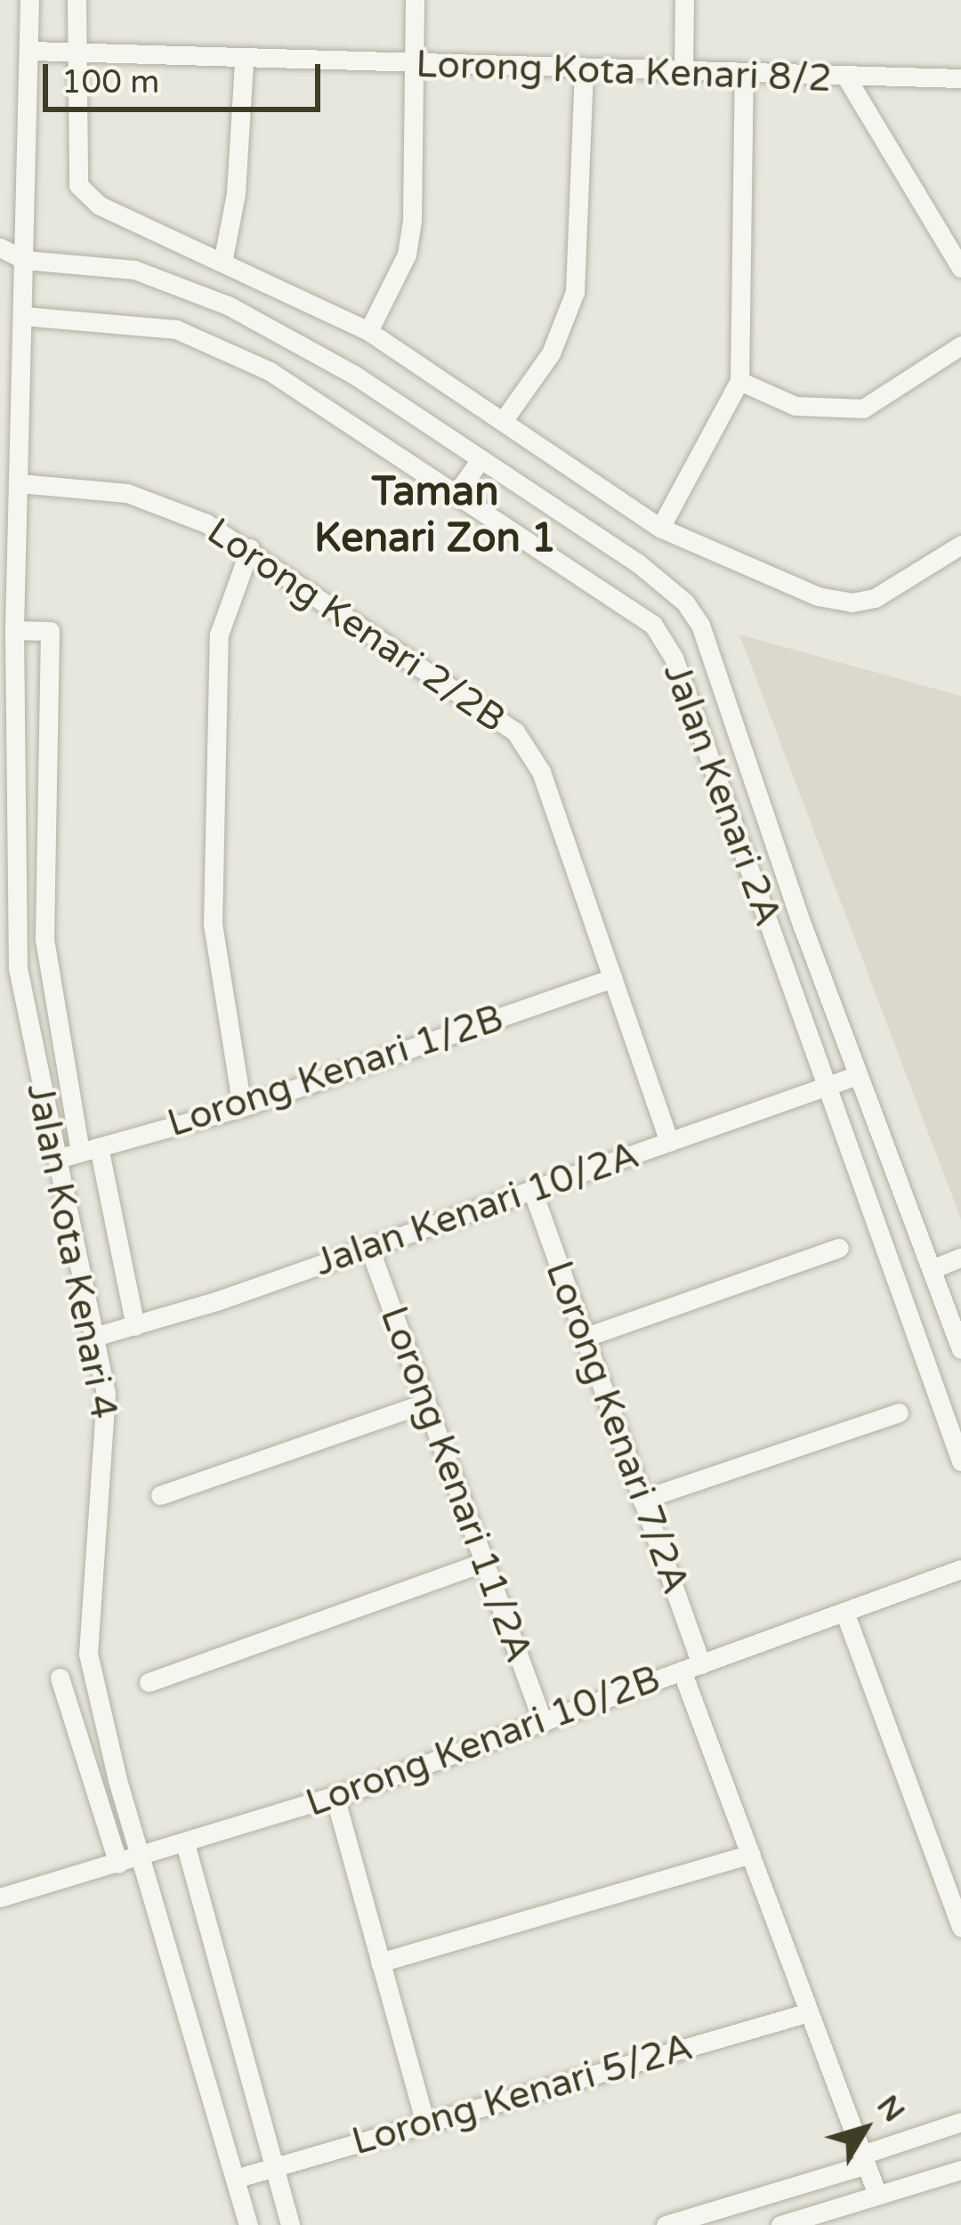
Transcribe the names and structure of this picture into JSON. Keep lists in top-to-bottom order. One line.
{"streets":{"street":["Lorong Kota Kenari 8/2","Lorong Kenari 2/2B","Jalan Kenari 2A","Lorong Kenari 1/2B","Jalan Kenari 10/2A","Jalan Kota Kenari 4","Lorong Kenari 7/2A","Lorong Kenari 11/2A","Lorong Kenari 10/2B","Lorong Kenari 5/2A"]},"crossings":[["Lorong Kota Kenari 8/2","Jalan Kota Kenari 4"],["Lorong Kenari 2/2B","Lorong Kenari 1/2B"],["Lorong Kenari 2/2B","Jalan Kenari 10/2A"],["Lorong Kenari 2/2B","Jalan Kota Kenari 4"],["Jalan Kenari 2A","Jalan Kenari 10/2A"],["Jalan Kenari 2A","Jalan Kota Kenari 4"],["Lorong Kenari 1/2B","Jalan Kota Kenari 4"],["Jalan Kenari 10/2A","Jalan Kota Kenari 4"],["Jalan Kenari 10/2A","Lorong Kenari 7/2A"],["Jalan Kenari 10/2A","Lorong Kenari 11/2A"],["Jalan Kota Kenari 4","Lorong Kenari 10/2B"],["Jalan Kota Kenari 4","Lorong Kenari 5/2A"],["Lorong Kenari 7/2A","Lorong Kenari 10/2B"],["Lorong Kenari 7/2A","Lorong Kenari 5/2A"],["Lorong Kenari 11/2A","Lorong Kenari 10/2B"]],"districts":["Taman Kenari Zon 1"],"scale_bar":"100 m","north":"top right"}
